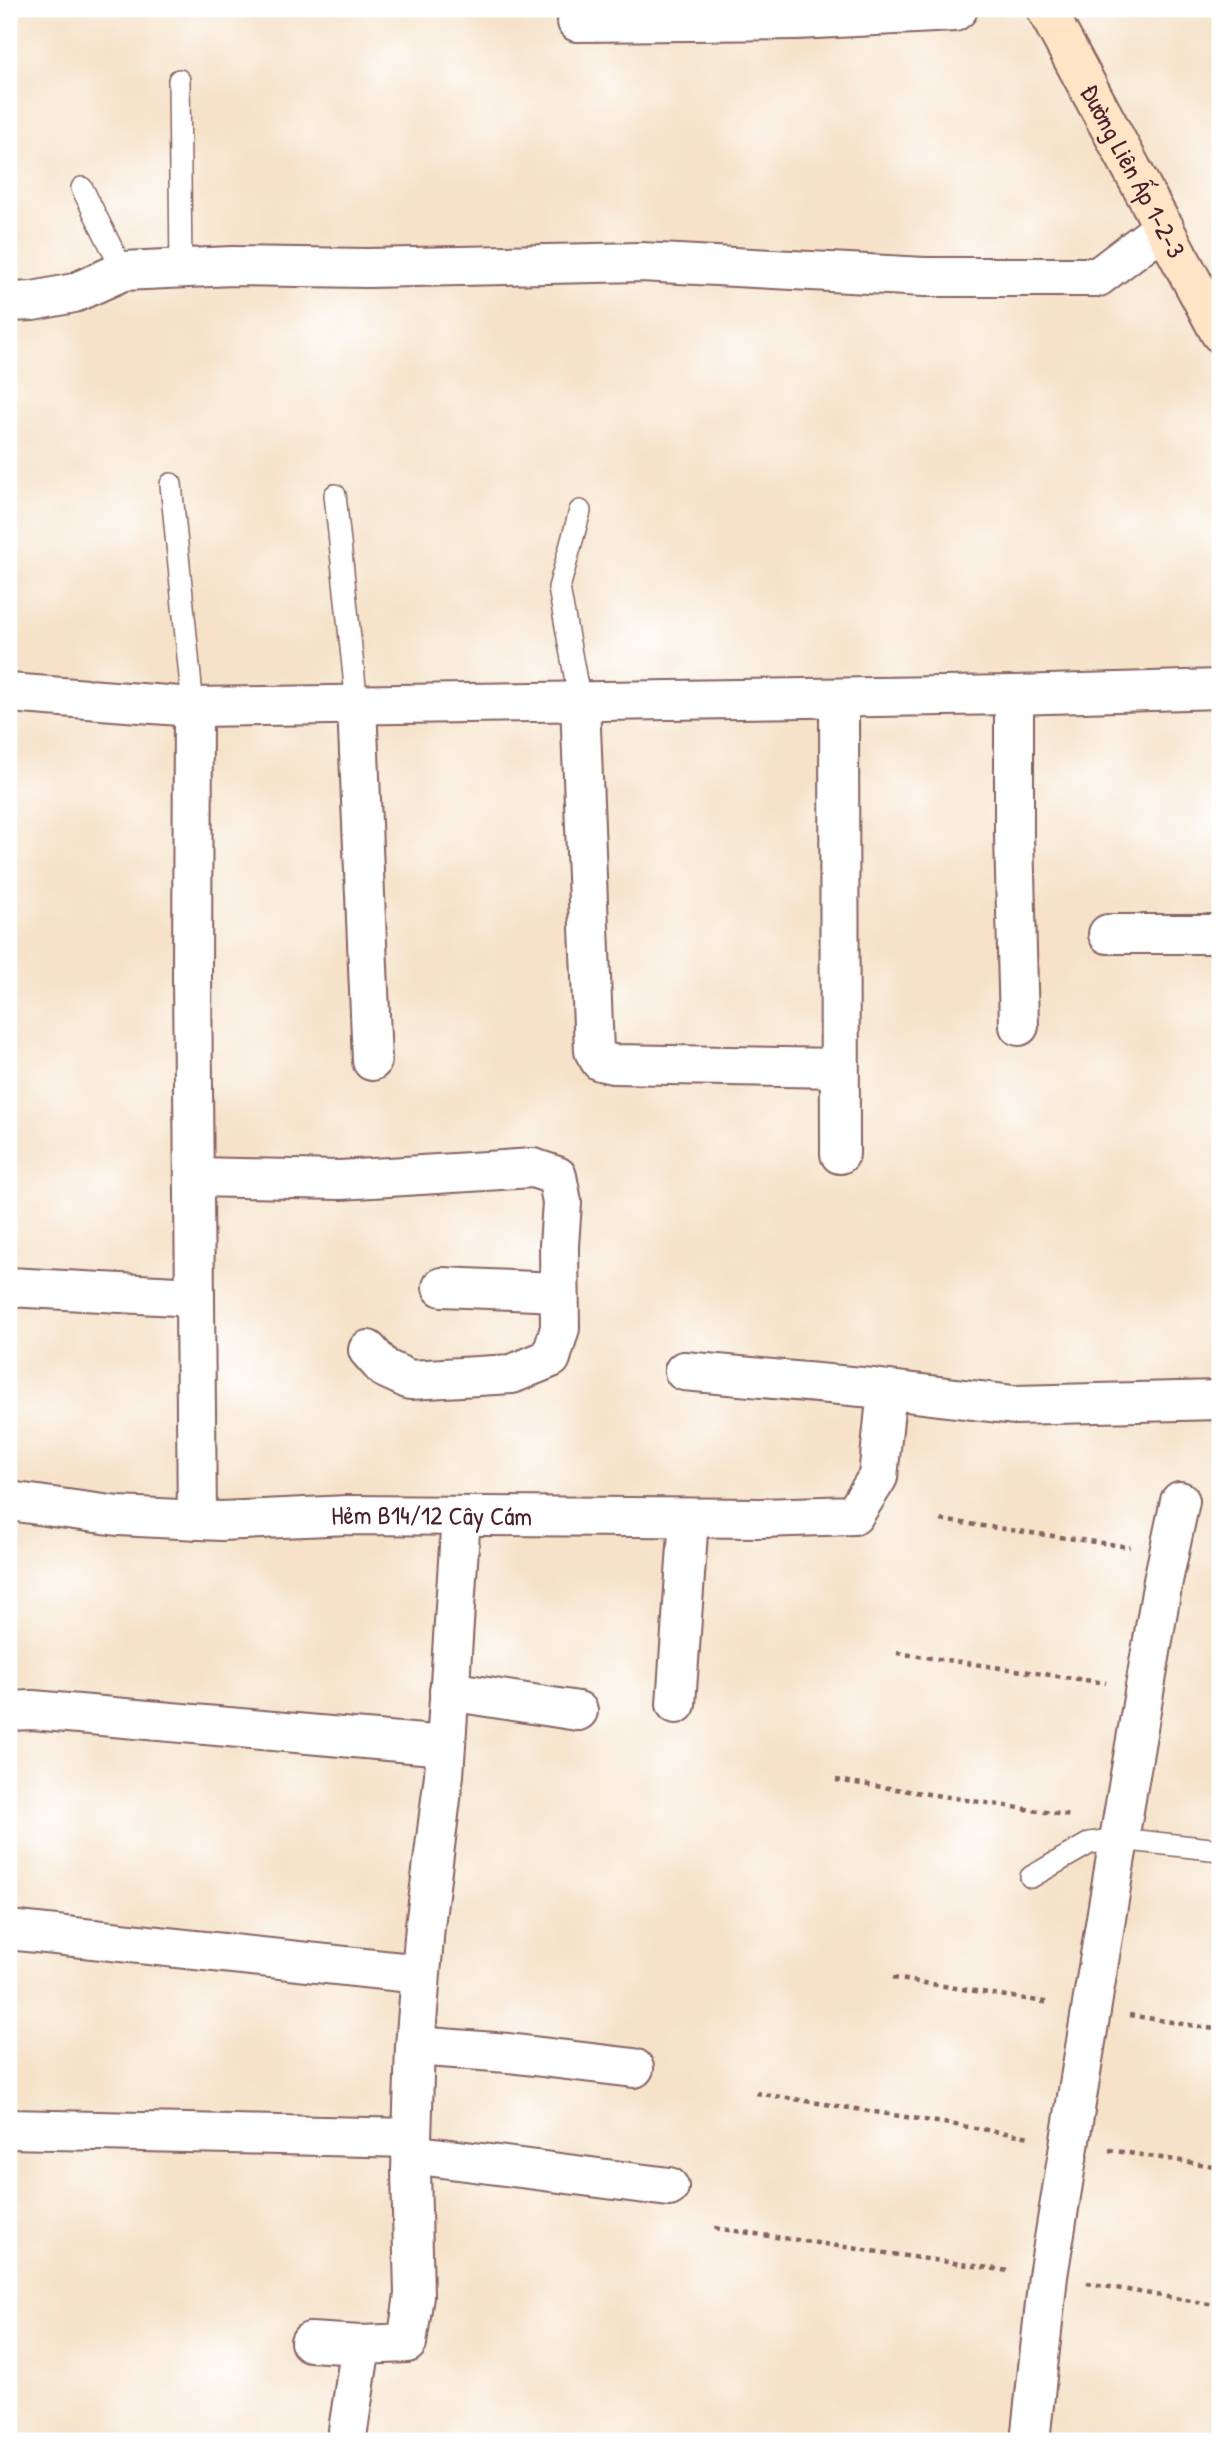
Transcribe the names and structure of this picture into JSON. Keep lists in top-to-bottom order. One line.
{"streets":{"street":["Đường Liên Ấp 1-2-3","Hẻm B14/12 Cây Cám"]}}
